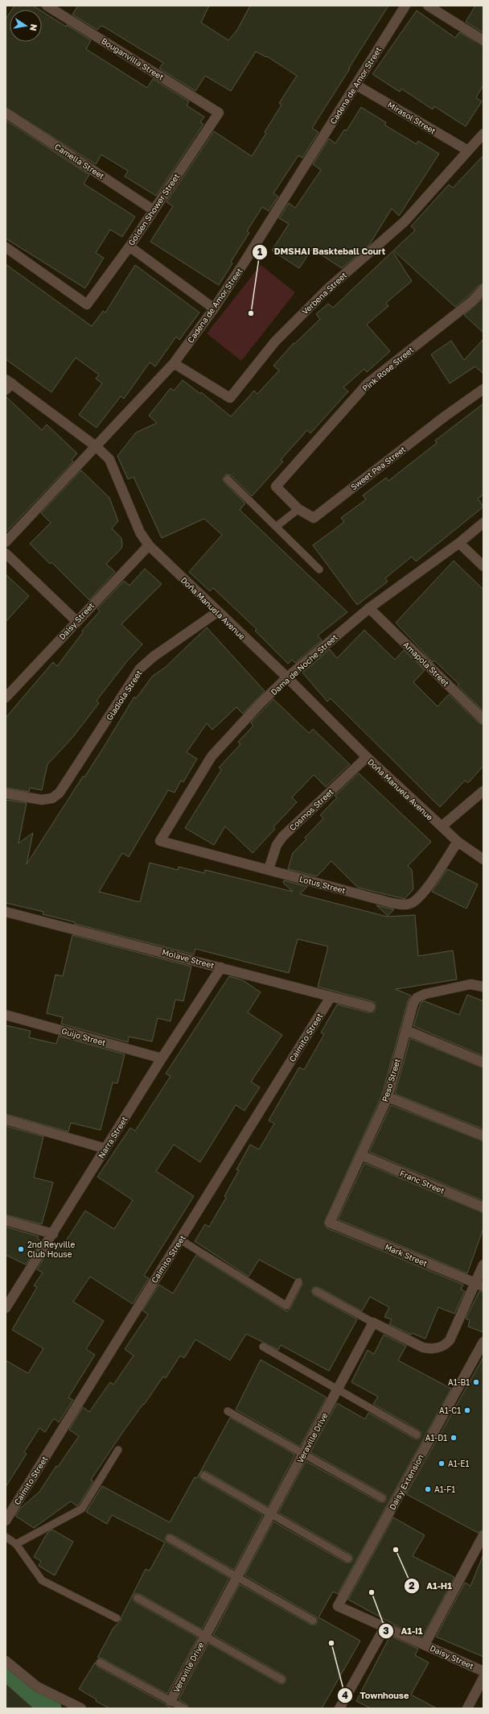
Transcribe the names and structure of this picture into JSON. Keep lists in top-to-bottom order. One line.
{"streets":{"street":["Bouganvilla Street","Cadena de Amor Street","Mirasol Street","Camella Street","Golden Shower Street","Verbena Street","Pink Rose Street","Sweet Pea Street","Doña Manuela Avenue","Daisy Street","Amapola Street","Dama de Noche Street","Gladiola Street","Cosmos Street","Lotus Street","Molave Street","Guijo Street","Caimito Street","Peso Street","Narra Street","Franc Street","Mark Street","Veraville Drive","Daisy Extension"]},"crossings":[["Bouganvilla Street","Golden Shower Street"],["Cadena de Amor Street","Mirasol Street"],["Cadena de Amor Street","Verbena Street"],["Cadena de Amor Street","Doña Manuela Avenue"],["Mirasol Street","Verbena Street"],["Camella Street","Golden Shower Street"],["Pink Rose Street","Sweet Pea Street"],["Doña Manuela Avenue","Daisy Street"],["Doña Manuela Avenue","Dama de Noche Street"],["Doña Manuela Avenue","Gladiola Street"],["Doña Manuela Avenue","Cosmos Street"],["Daisy Street","Daisy Extension"],["Amapola Street","Dama de Noche Street"],["Dama de Noche Street","Lotus Street"],["Cosmos Street","Lotus Street"],["Molave Street","Caimito Street"],["Molave Street","Narra Street"],["Guijo Street","Narra Street"],["Peso Street","Franc Street"],["Peso Street","Mark Street"]],"places":["DMSHAI Baskteball Court","2nd Reyville Club House","A1-B1","A1-C1","A1-D1","A1-E1","A1-F1","A1-H1","A1-I1","Townhouse"],"north":"right"}
